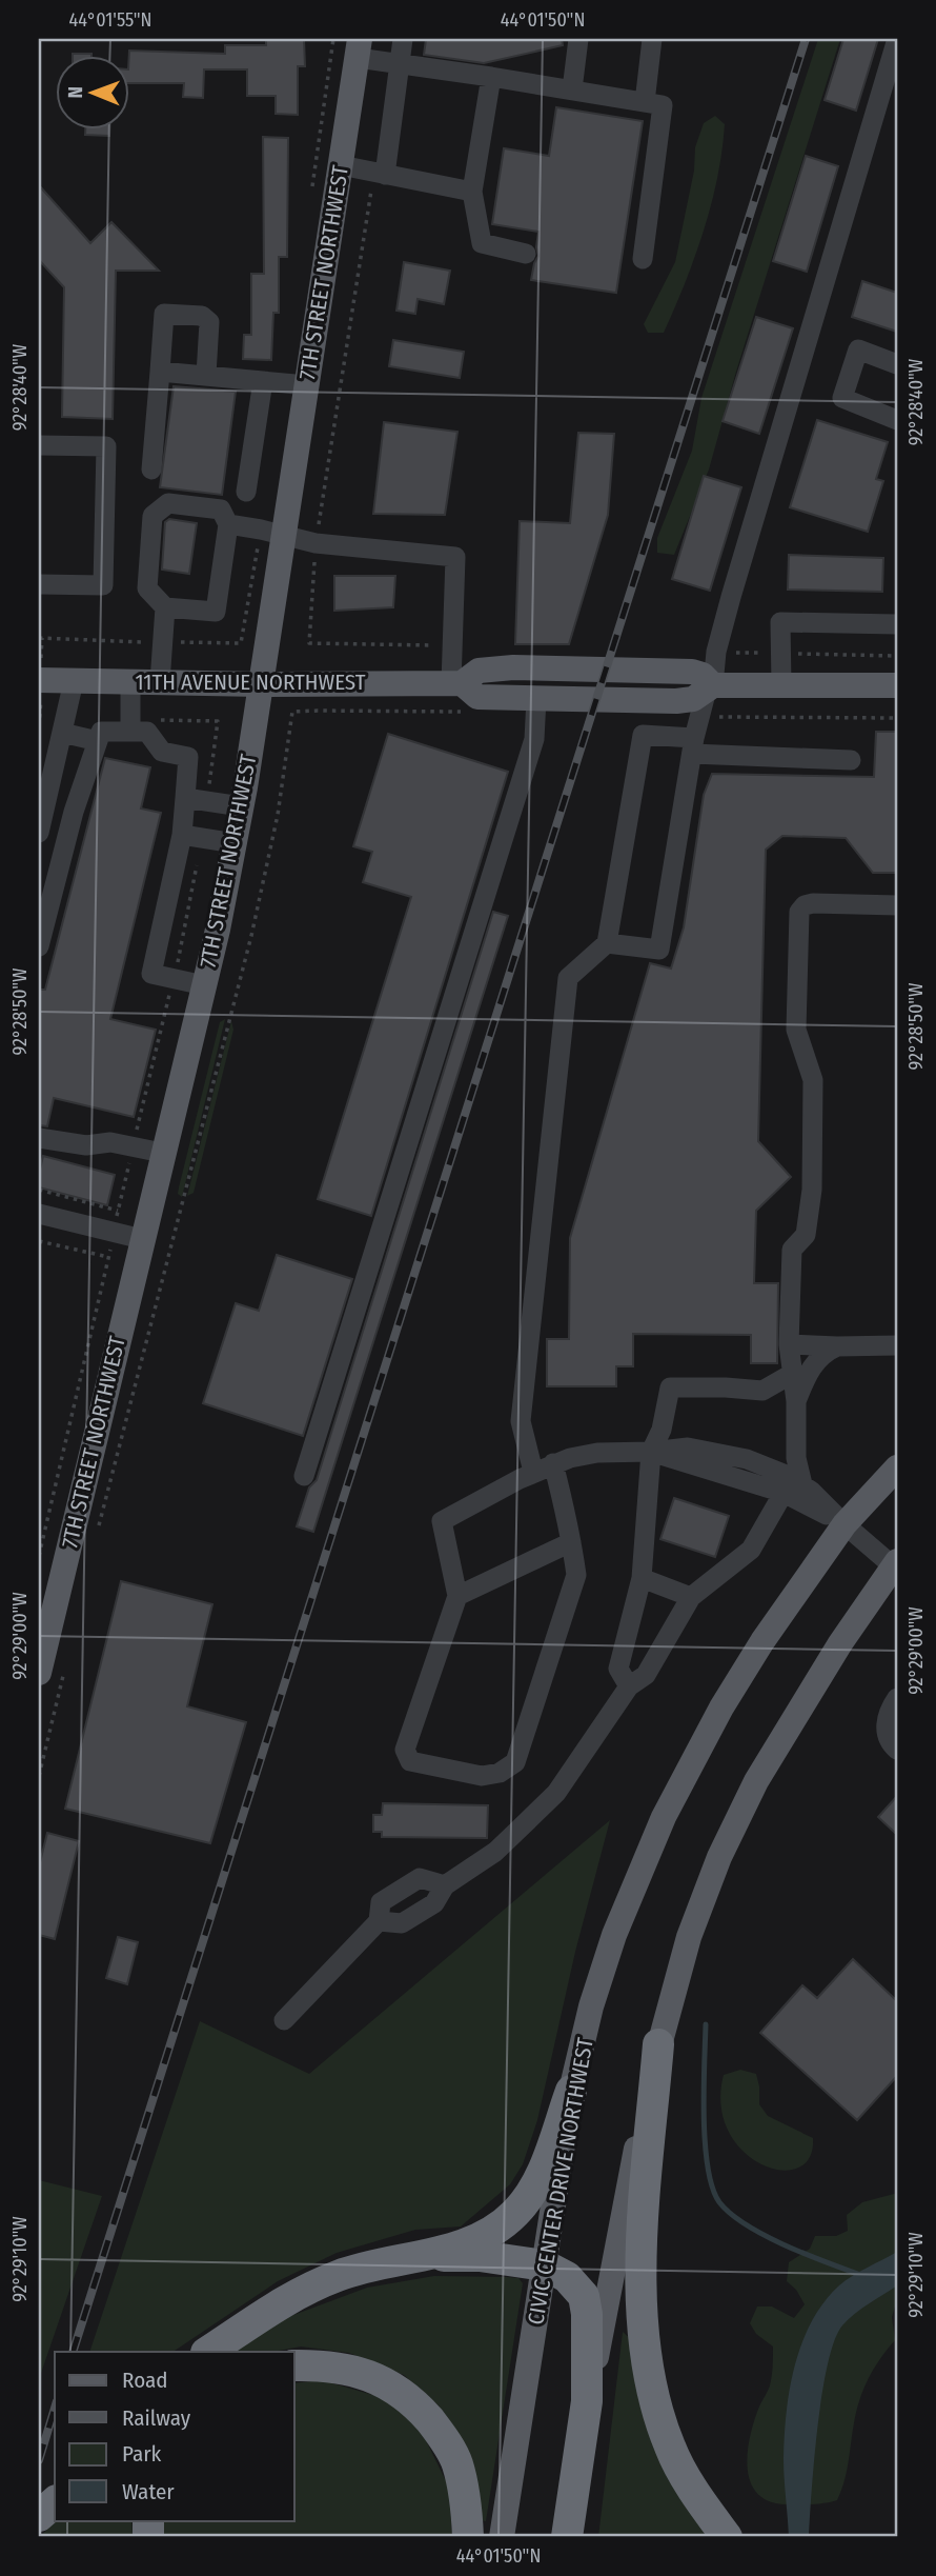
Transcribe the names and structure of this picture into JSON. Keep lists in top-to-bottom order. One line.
{"streets":{"main road":["7TH STREET NORTHWEST","11TH AVENUE NORTHWEST","CIVIC CENTER DRIVE NORTHWEST"]},"crossings":[["7TH STREET NORTHWEST","11TH AVENUE NORTHWEST"]],"legend":["Road","Railway","Park","Water"],"north":"left","coordinates":["44°01'55\"N","44°01'50\"N","92°28'40\"W","92°28'50\"W","92°29'00\"W","92°29'10\"W"]}
